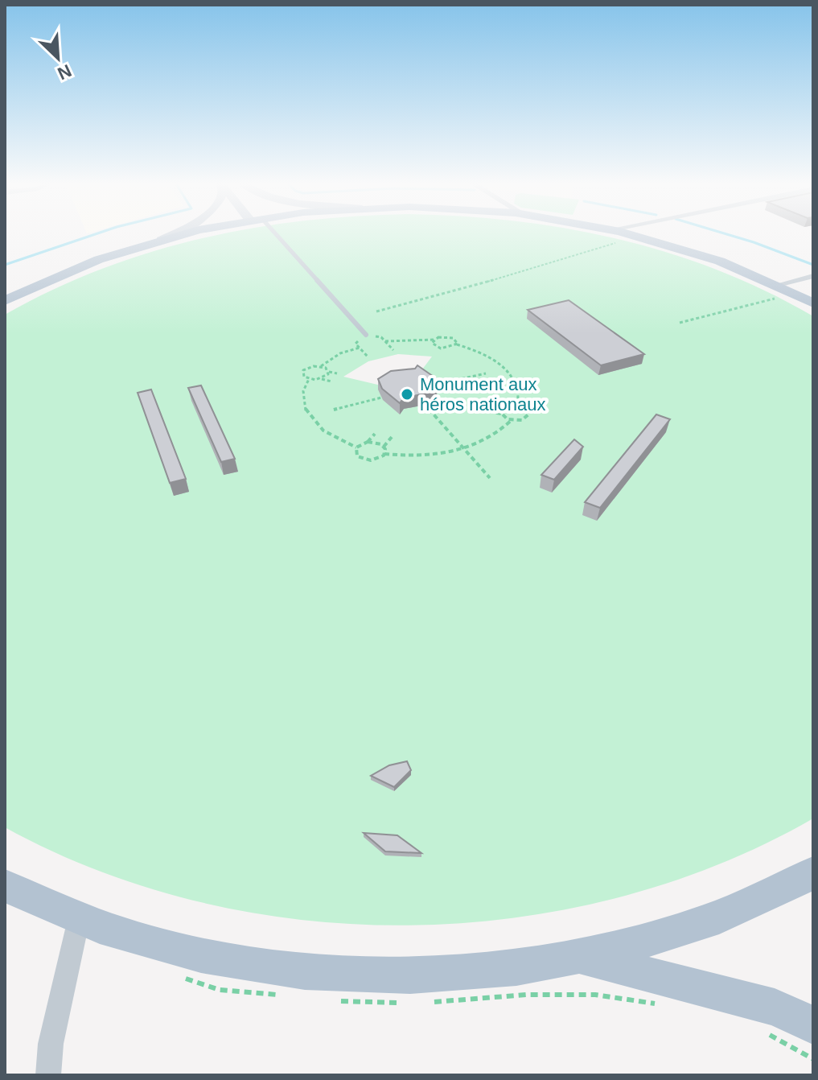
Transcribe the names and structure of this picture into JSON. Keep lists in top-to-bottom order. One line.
{"places":["Monument aux héros nationaux"],"north":"bottom right"}
